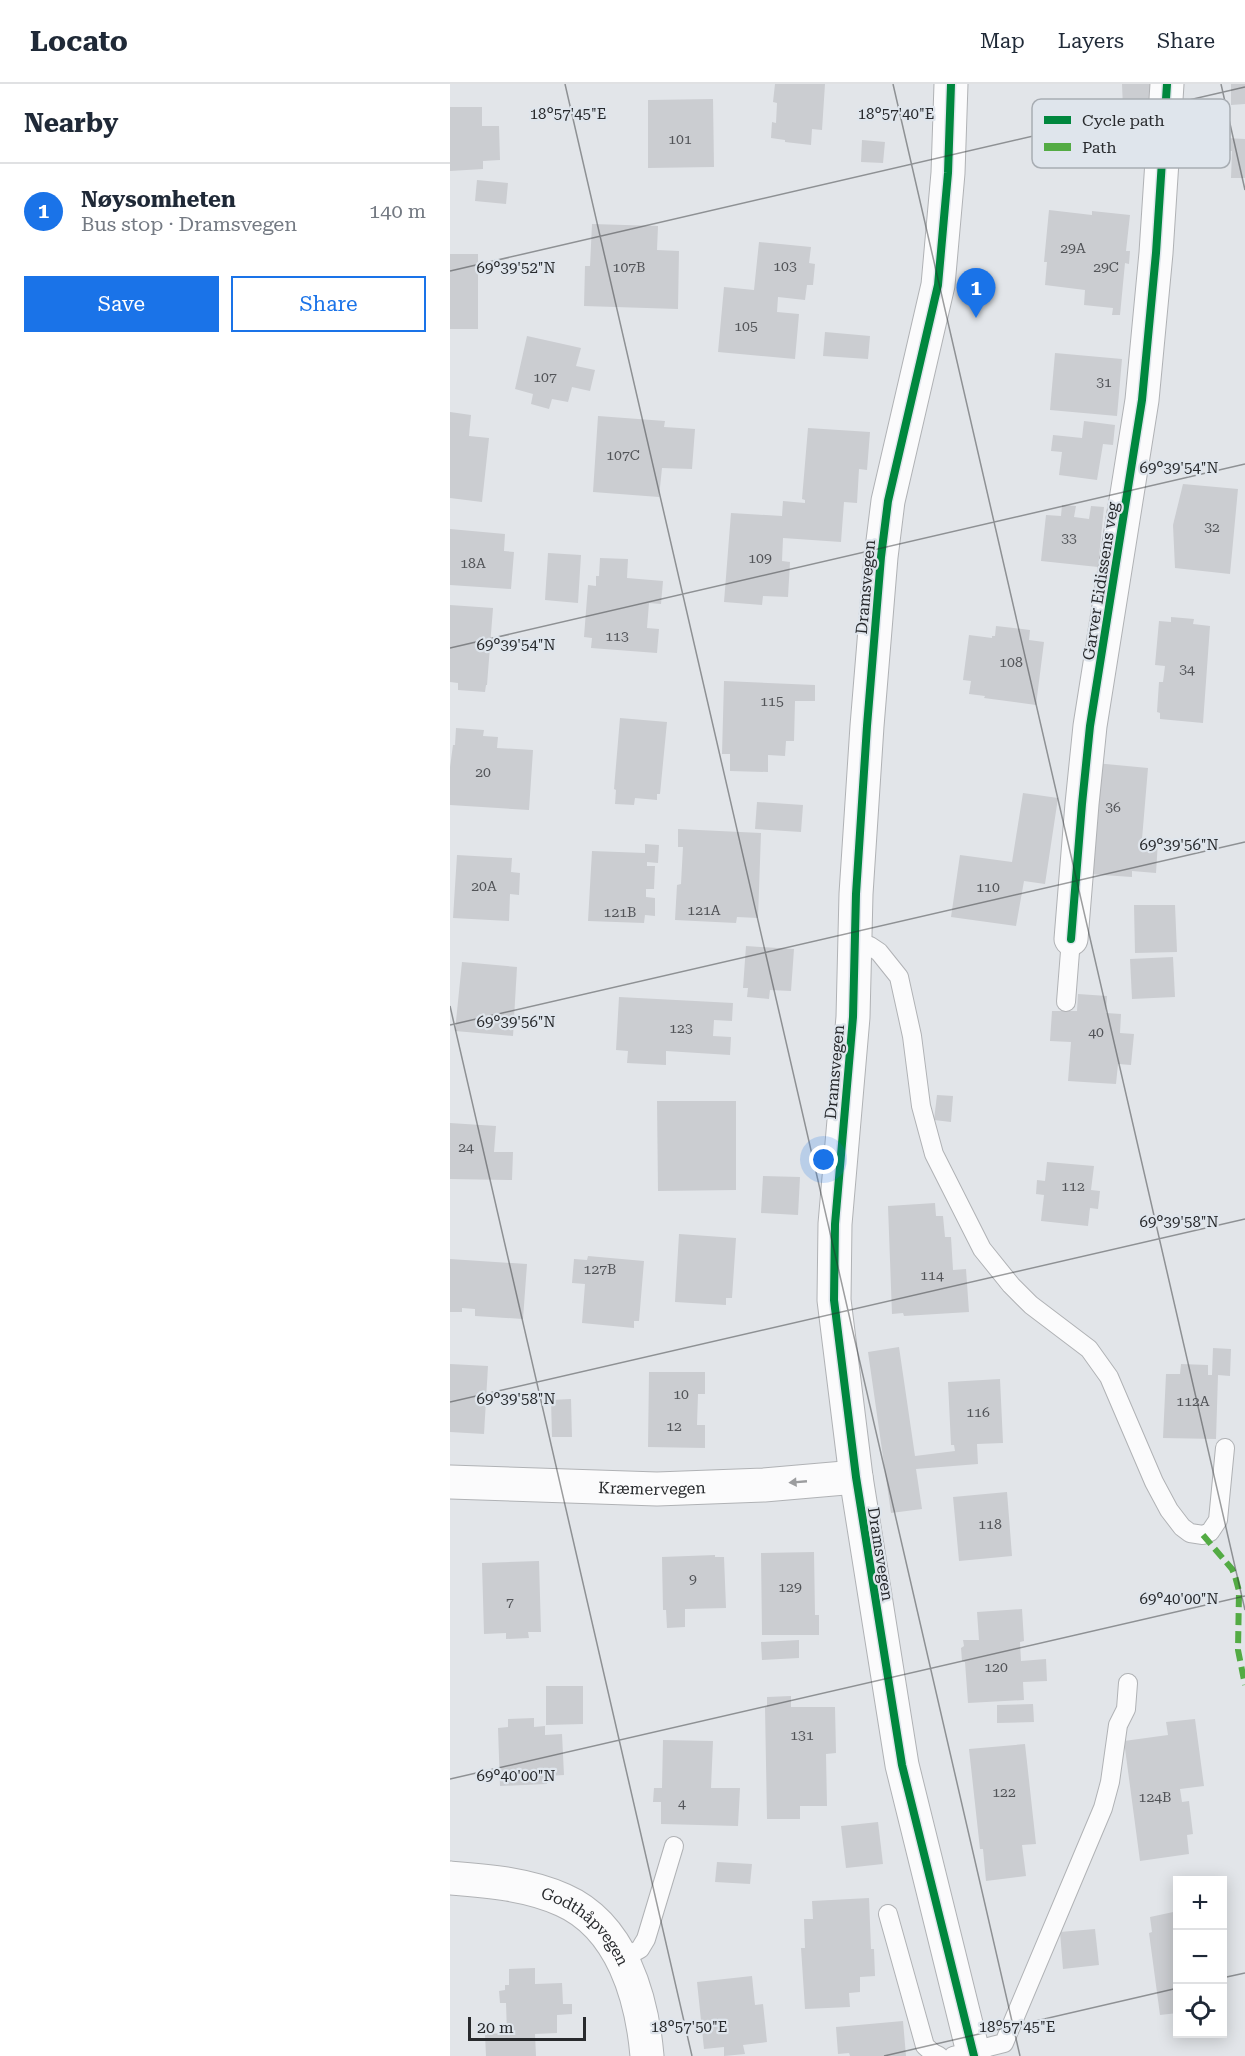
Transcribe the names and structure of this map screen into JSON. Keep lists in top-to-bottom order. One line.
{"streets":{"street":["Garver Eidissens veg","Dramsvegen","Kræmervegen","Godthåpvegen"]},"crossings":[["Dramsvegen","Kræmervegen"]],"one_way":["Kræmervegen"],"house_numbers":["101","29A","103","107B","29C","105","107","31","107C","32","33","109","18A","113","108","34","115","20","36","20A","110","121A","121B","123","40","24","112","127B","114","10","112A","116","12","118","9","129","7","120","131","122","124B","4"],"legend":["Cycle path","Path"],"scale_bar":"20 m","page":{"header":"Locato","nav":["Map","Layers","Share"],"heading":"Nearby","list":[{"mark":"1","name":"Nøysomheten","note":"Bus stop · Dramsvegen","value":"140 m"}],"buttons":["Save","Share"],"pins":"1","map_buttons":["+","−"],"scale":"20 m"},"coordinates":["18°57'45\"E","18°57'40\"E","69°39'52\"N","69°39'54\"N","69°39'56\"N","69°39'58\"N","69°40'00\"N","18°57'50\"E"]}
